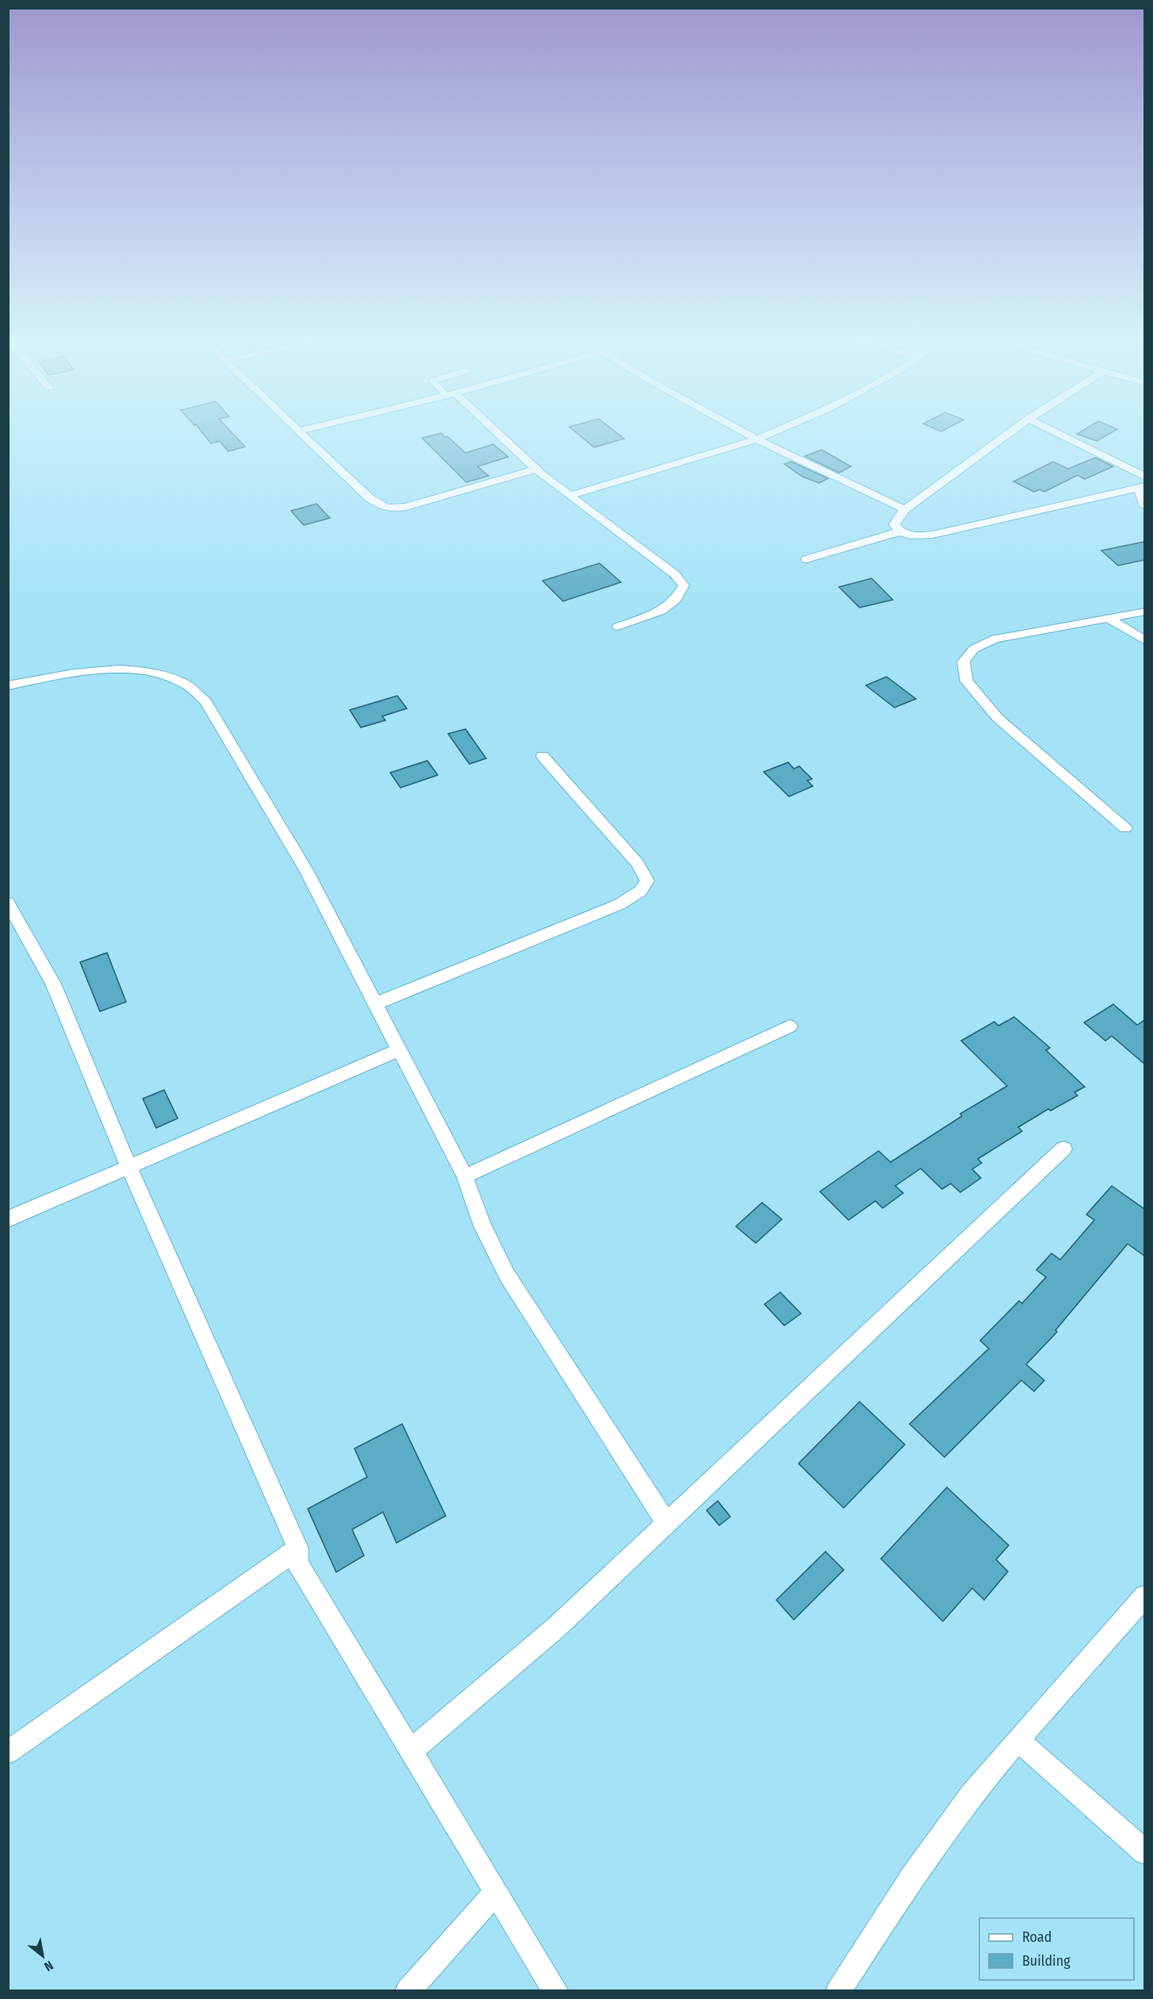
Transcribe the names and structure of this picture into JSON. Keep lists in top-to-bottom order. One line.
{"legend":["Road","Building"],"north":"bottom right"}
